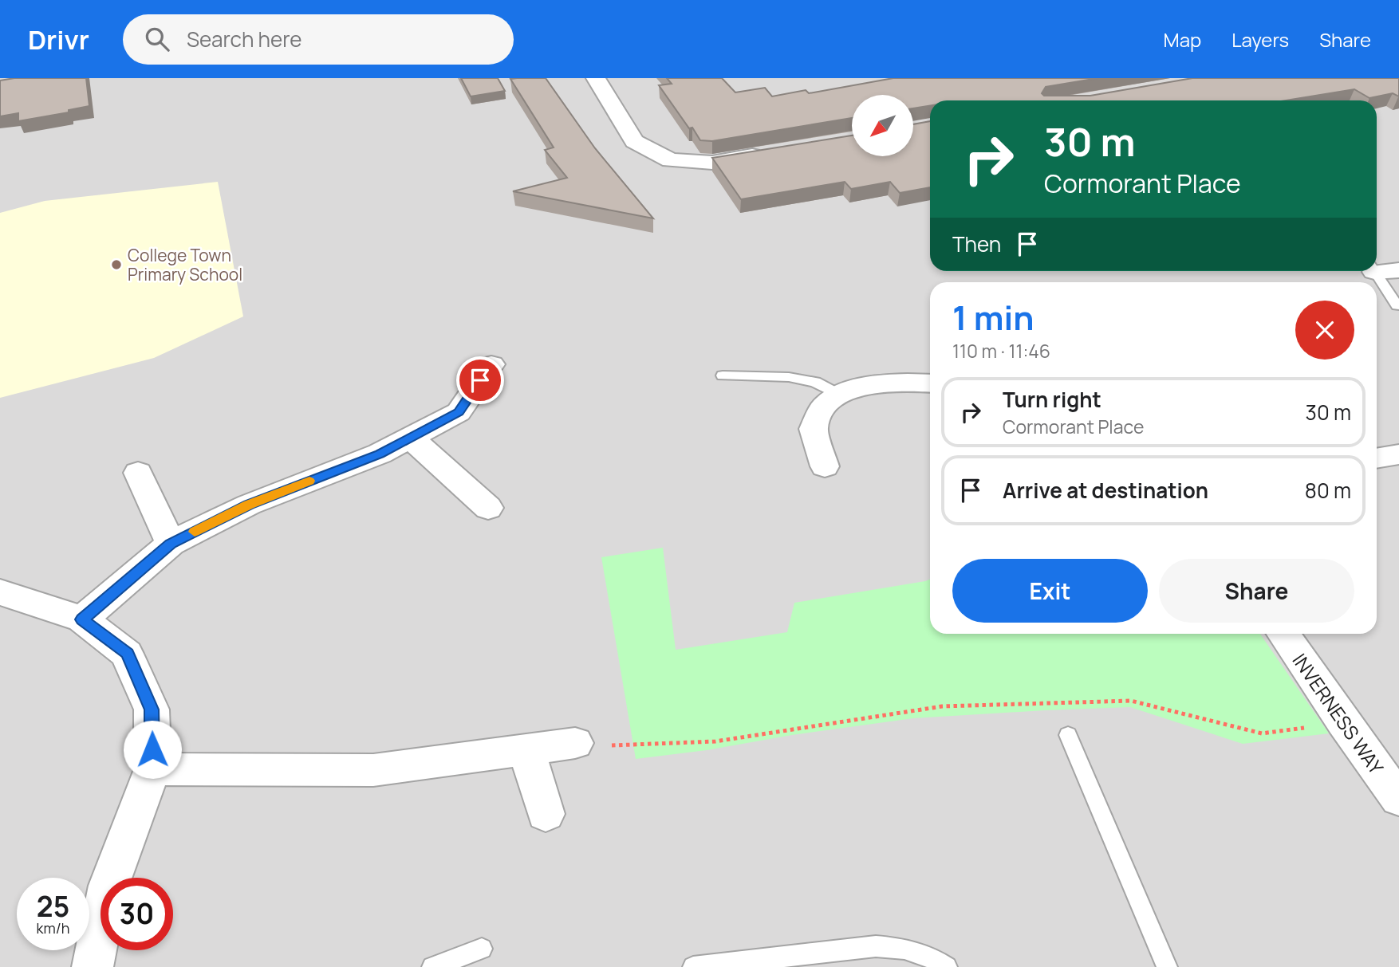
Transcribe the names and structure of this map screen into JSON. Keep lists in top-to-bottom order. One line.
{"streets":{"street":["INVERNESS WAY"]},"places":["College Town Primary School"],"north":"bottom left","page":{"header":"Drivr","search":"Search here","nav":["Map","Layers","Share"],"turn":["30 m","Cormorant Place"],"then":"Then","heading":["1 min","110 m · 11:46"],"list":[{"name":"Turn right","note":"Cormorant Place","value":"30 m"},{"name":"Arrive at destination","value":"80 m"}],"buttons":["Exit","Share"],"speed":"25 km/h","limit":"30"}}
